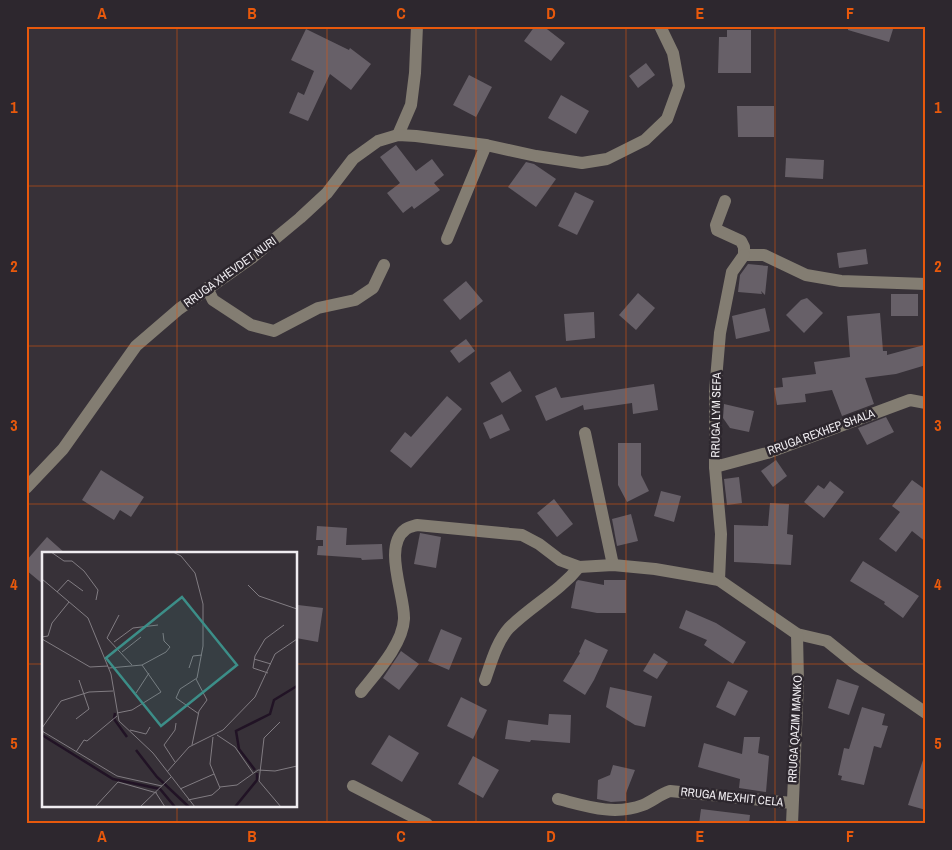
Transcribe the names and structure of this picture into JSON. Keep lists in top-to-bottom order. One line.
{"streets":{"street":["RRUGA XHEVDET NURI","RRUGA LYM SEFA","RRUGA REXHEP SHALA","RRUGA QAZIM MANKO","RRUGA MEXHIT CELA"]},"crossings":[["RRUGA LYM SEFA","RRUGA REXHEP SHALA"],["RRUGA QAZIM MANKO","RRUGA MEXHIT CELA"]],"grid":{"columns":["A","B","C","D","E","F"],"rows":["1","2","3","4","5"]}}
